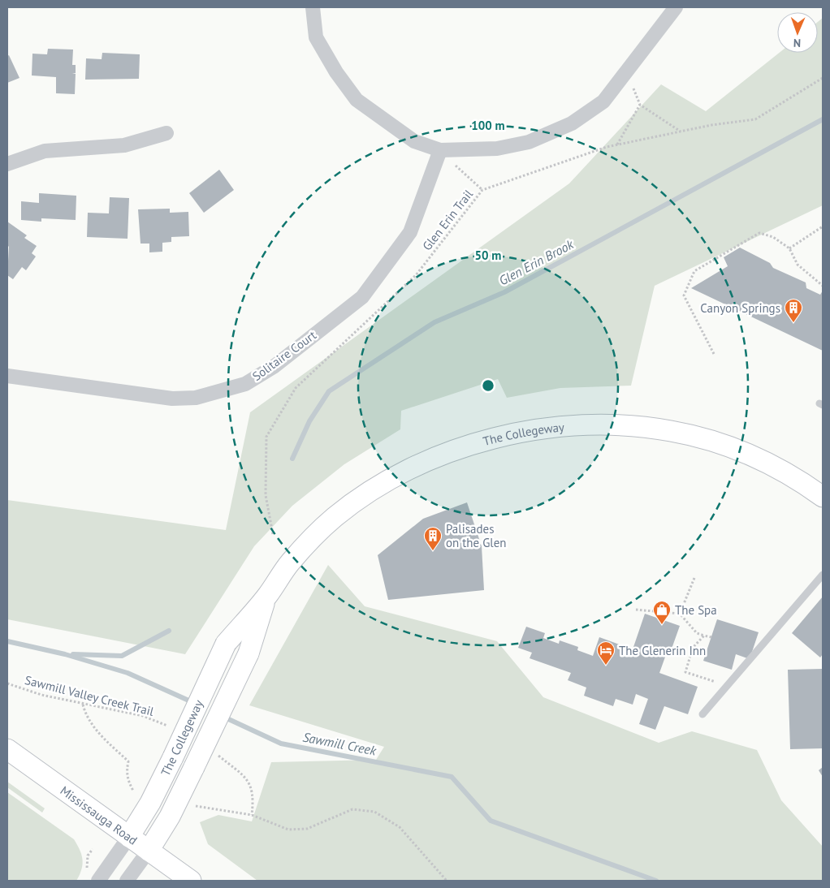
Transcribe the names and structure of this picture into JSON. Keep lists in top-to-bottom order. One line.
{"streets":{"street":["Solitaire Court","The Collegeway","Mississauga Road"],"path":["Glen Erin Trail","Sawmill Valley Creek Trail"]},"crossings":[["The Collegeway","Mississauga Road"]],"water":["Glen Erin Brook","Sawmill Creek"],"places":{"building":["Canyon Springs","Palisades on the Glen"],"shop":["The Spa"],"hotel":["The Glenerin Inn"]},"north":"bottom","rings":["100 m","50 m"]}
